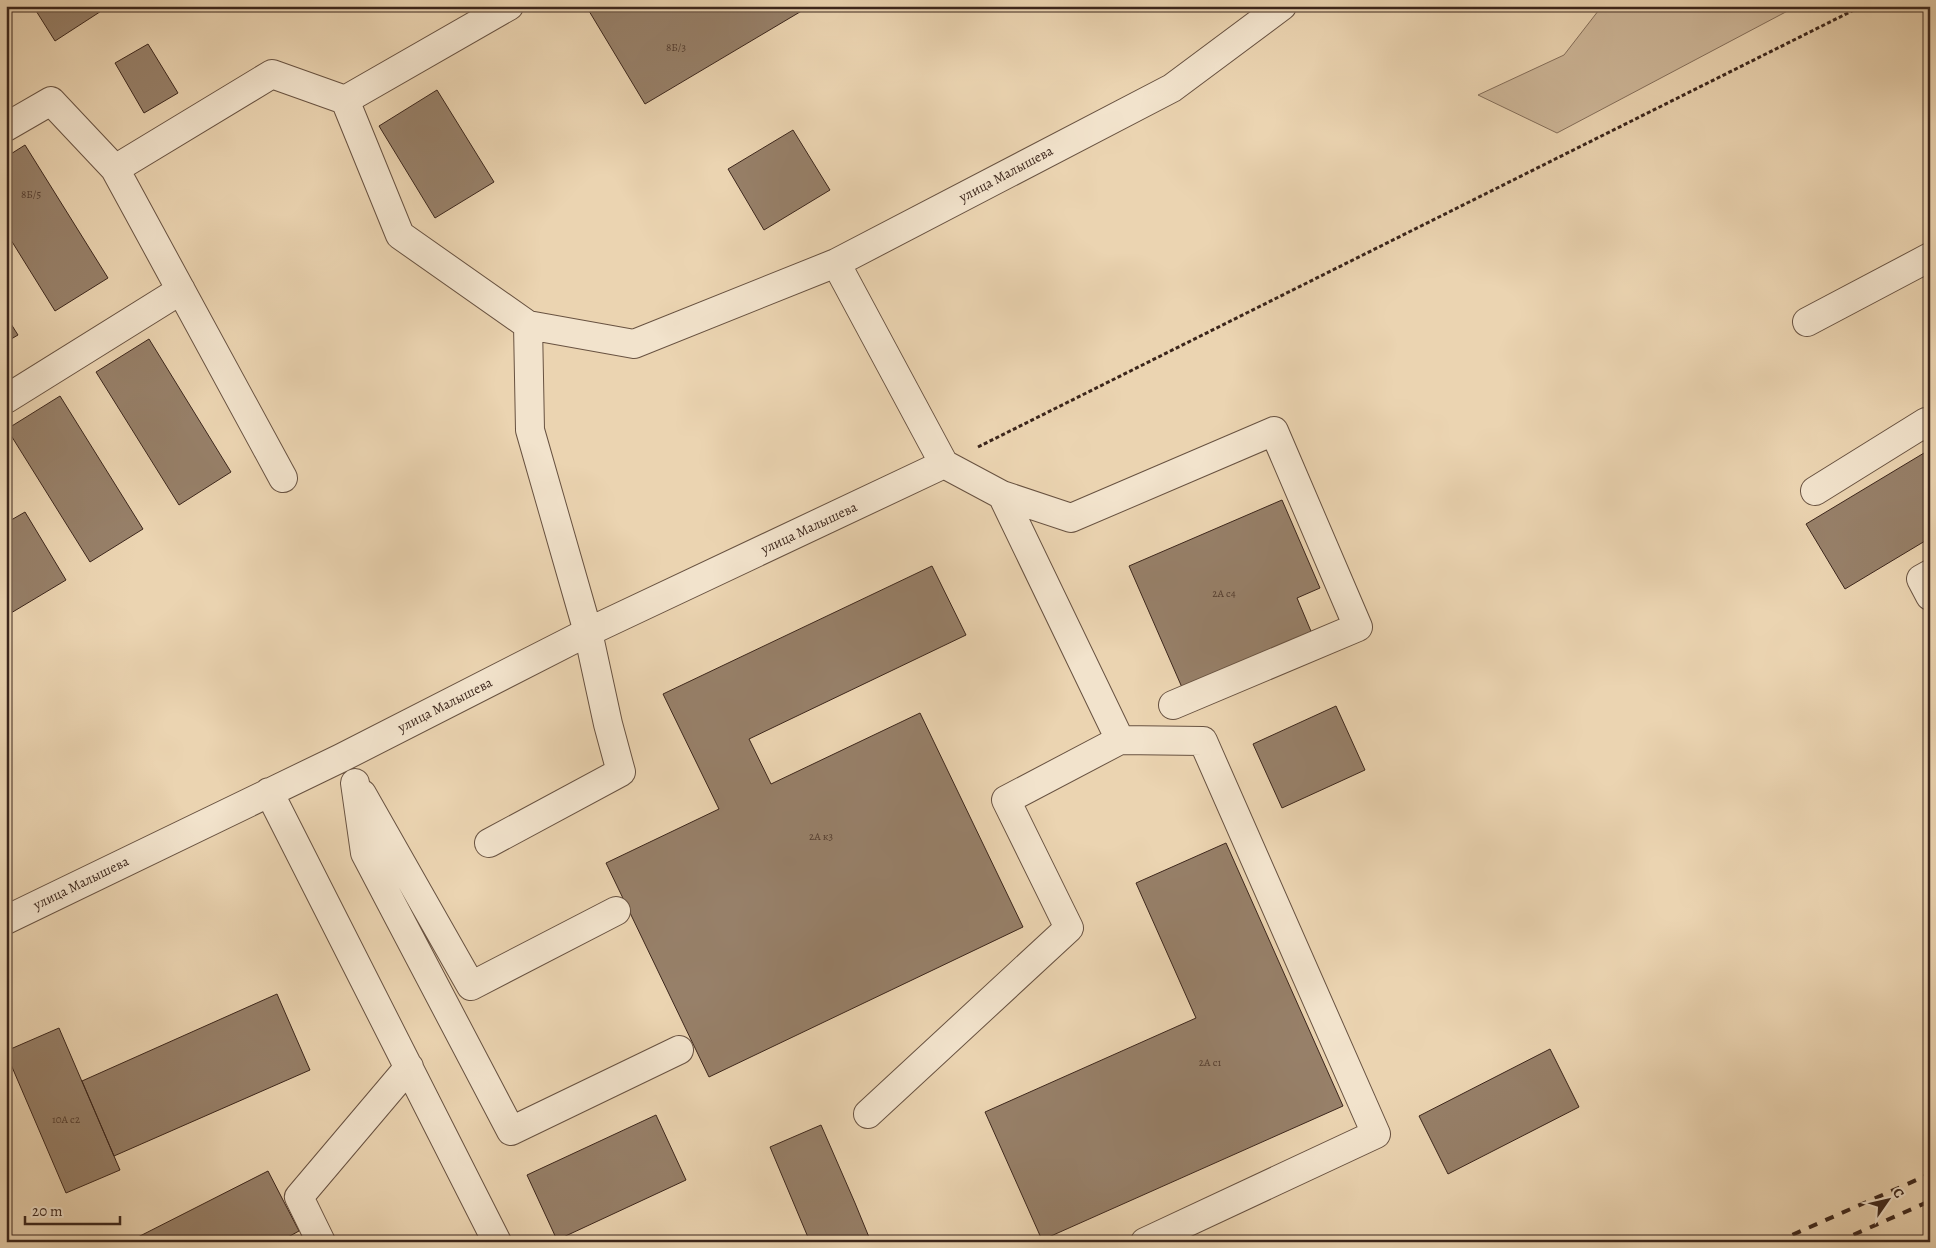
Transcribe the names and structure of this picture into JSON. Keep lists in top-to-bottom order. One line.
{"streets":{"lane":["улица Малышева"]},"house_numbers":["8Б/3","8Б/5","2А с4","2А к3","2А с1","10А с2"],"scale_bar":"20 m","north":"top right"}
